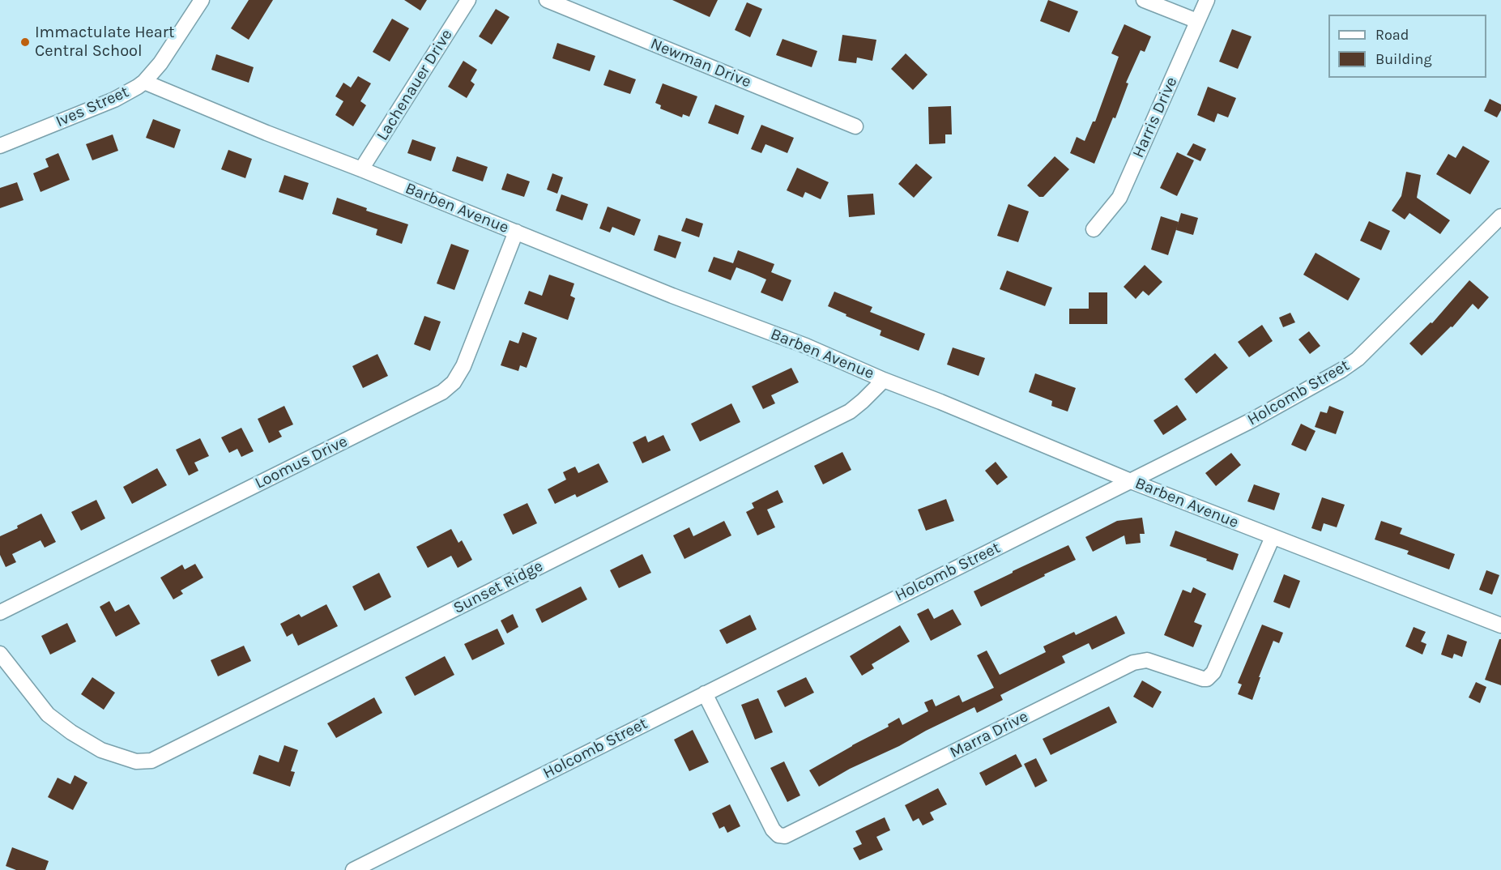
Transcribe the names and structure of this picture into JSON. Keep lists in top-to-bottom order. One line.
{"streets":{"street":["Newman Drive","Lachenauer Drive","Ives Street","Harris Drive","Barben Avenue","Holcomb Street","Loomus Drive","Sunset Ridge","Marra Drive"]},"crossings":[["Lachenauer Drive","Barben Avenue"],["Ives Street","Barben Avenue"],["Barben Avenue","Holcomb Street"],["Barben Avenue","Loomus Drive"],["Barben Avenue","Sunset Ridge"],["Barben Avenue","Marra Drive"],["Holcomb Street","Marra Drive"]],"places":["Immactulate Heart Central School"],"legend":["Road","Building"]}
